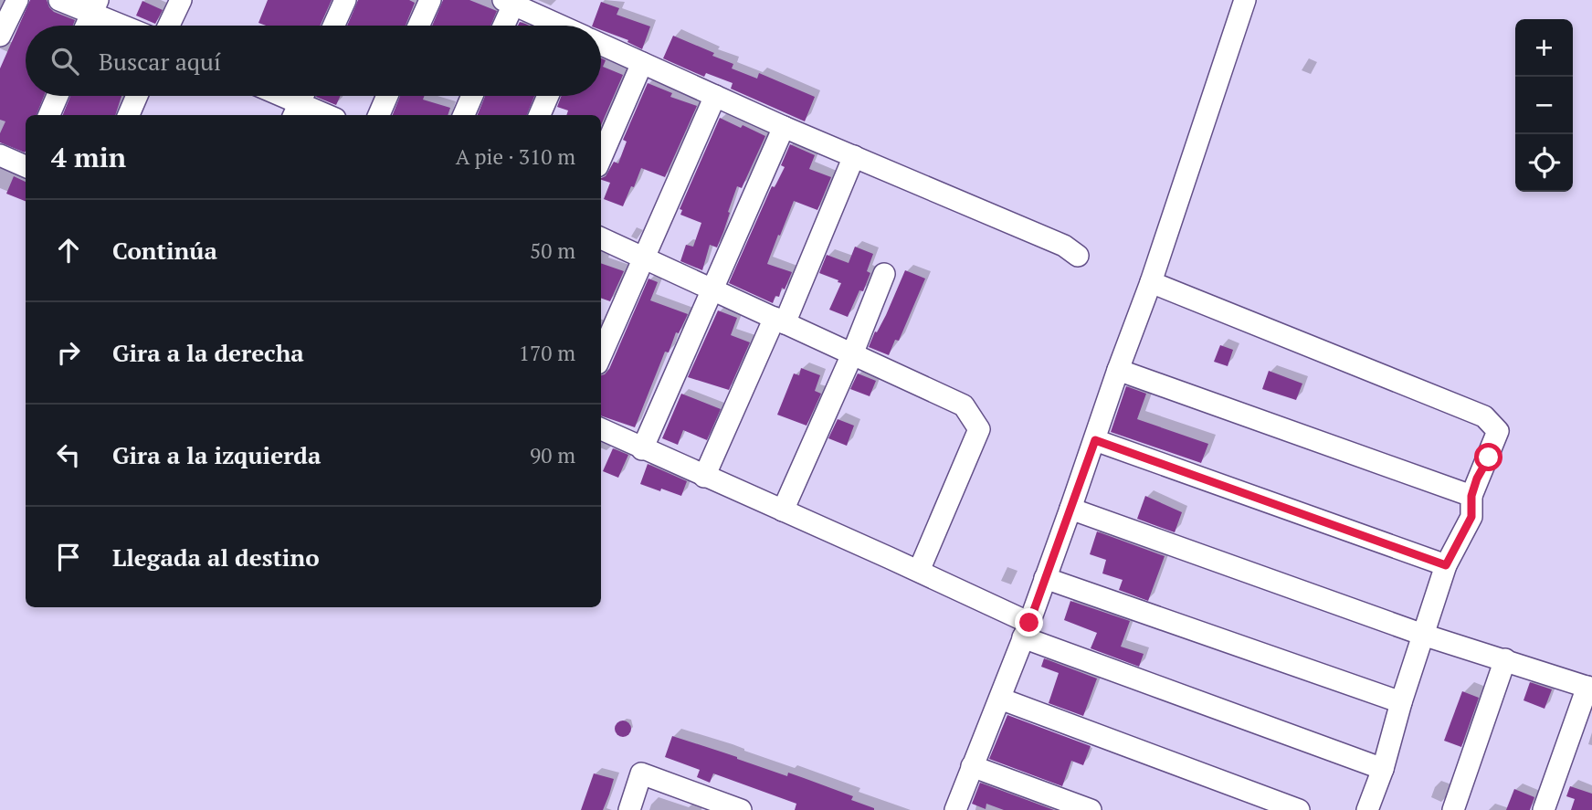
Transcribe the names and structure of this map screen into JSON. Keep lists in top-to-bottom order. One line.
{"page":{"map_buttons":["+","−"],"search":"Buscar aquí","heading":["4 min","A pie · 310 m"],"list":[["Continúa","50 m"],["Gira a la derecha","170 m"],["Gira a la izquierda","90 m"],"Llegada al destino"]}}
